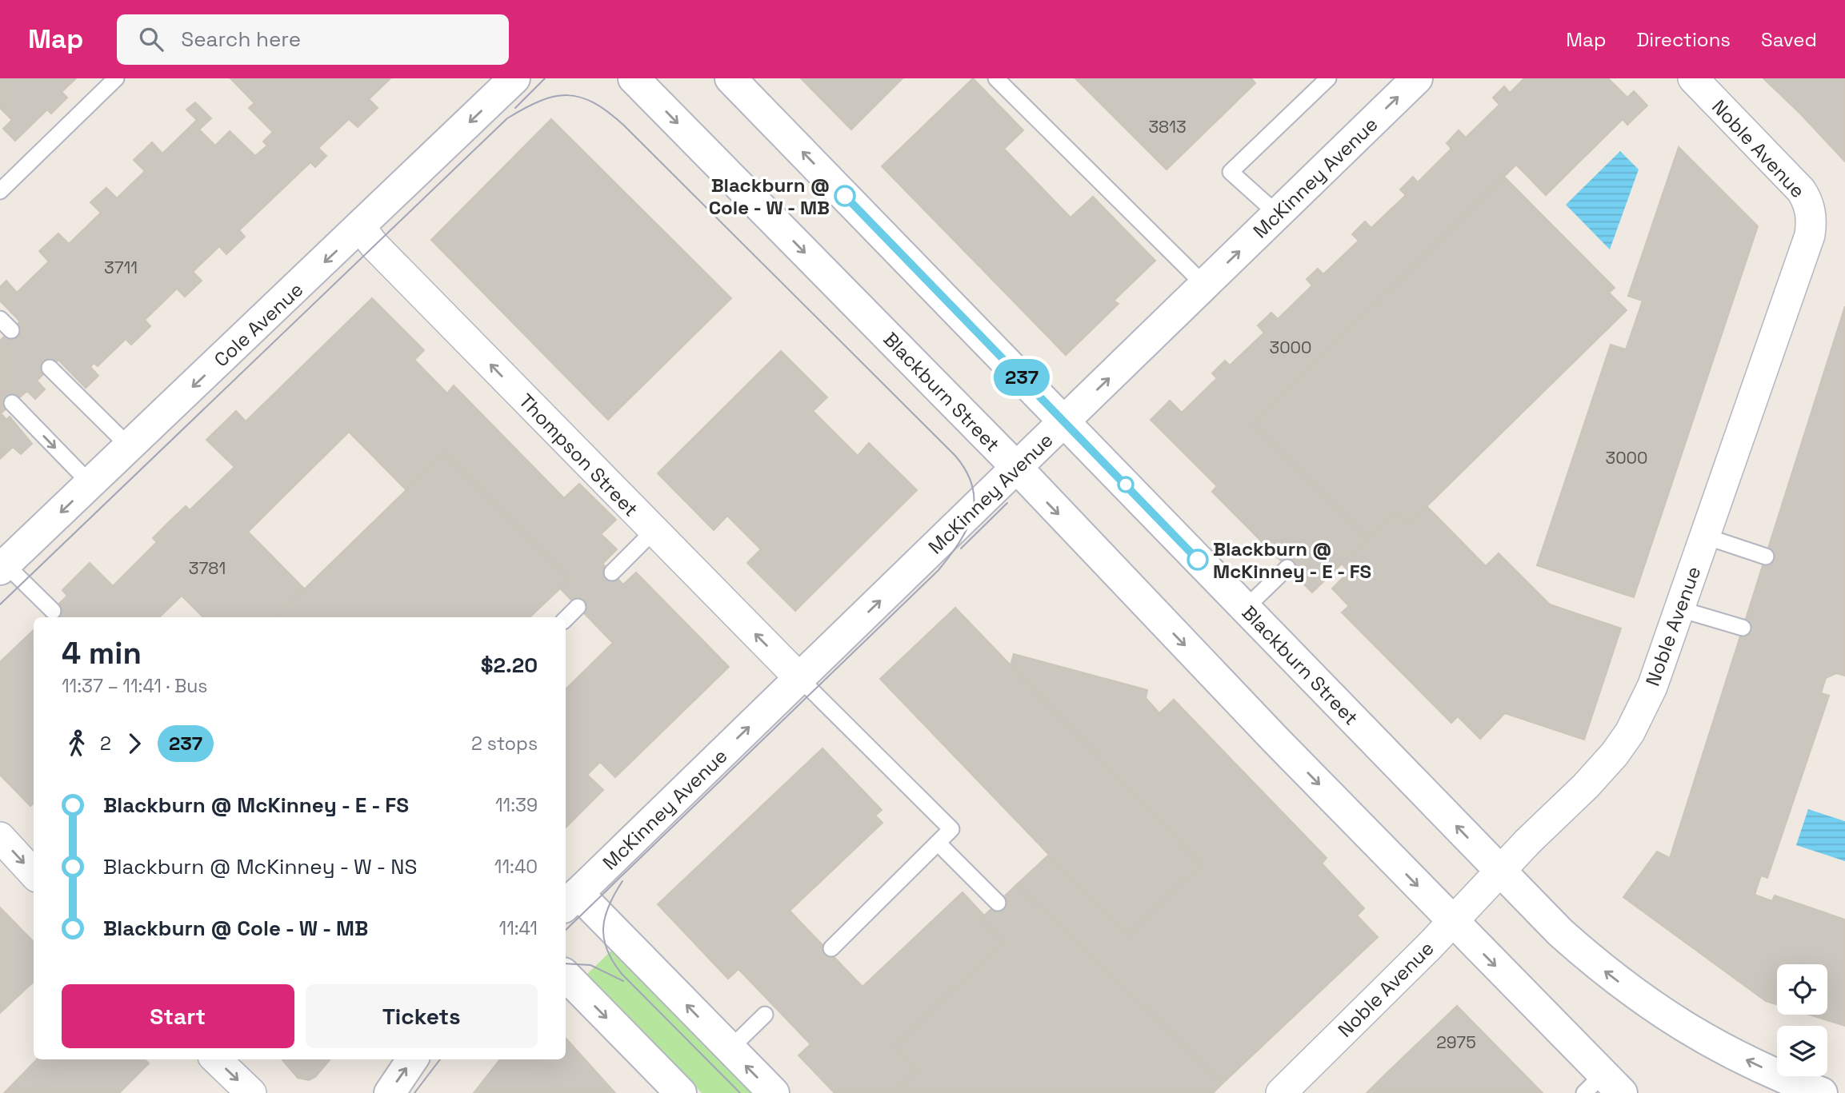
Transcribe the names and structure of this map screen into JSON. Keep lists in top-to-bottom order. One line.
{"streets":{"street":["Noble Avenue","McKinney Avenue","Cole Avenue","Blackburn Street","Thompson Street"]},"crossings":[["Noble Avenue","Blackburn Street"],["McKinney Avenue","Blackburn Street"],["McKinney Avenue","Thompson Street"],["Cole Avenue","Thompson Street"]],"one_way":["McKinney Avenue","Cole Avenue","Thompson Street"],"places":["Blackburn @ Cole - W - MB","Blackburn @ McKinney - E - FS"],"lines":["bus line 237"],"house_numbers":["3813","3711","3000","3000","3781","2975"],"page":{"header":"Map","search":"Search here","nav":["Map","Directions","Saved"],"on_map":"237","heading":["4 min","11:37 – 11:41 · Bus","$2.20"],"legs":["2","237","2 stops"],"list":[{"name":"Blackburn @ McKinney - E - FS","value":"11:39"},{"name":"Blackburn @ McKinney - W - NS","value":"11:40"},{"name":"Blackburn @ Cole - W - MB","value":"11:41"}],"buttons":["Start","Tickets"]}}
